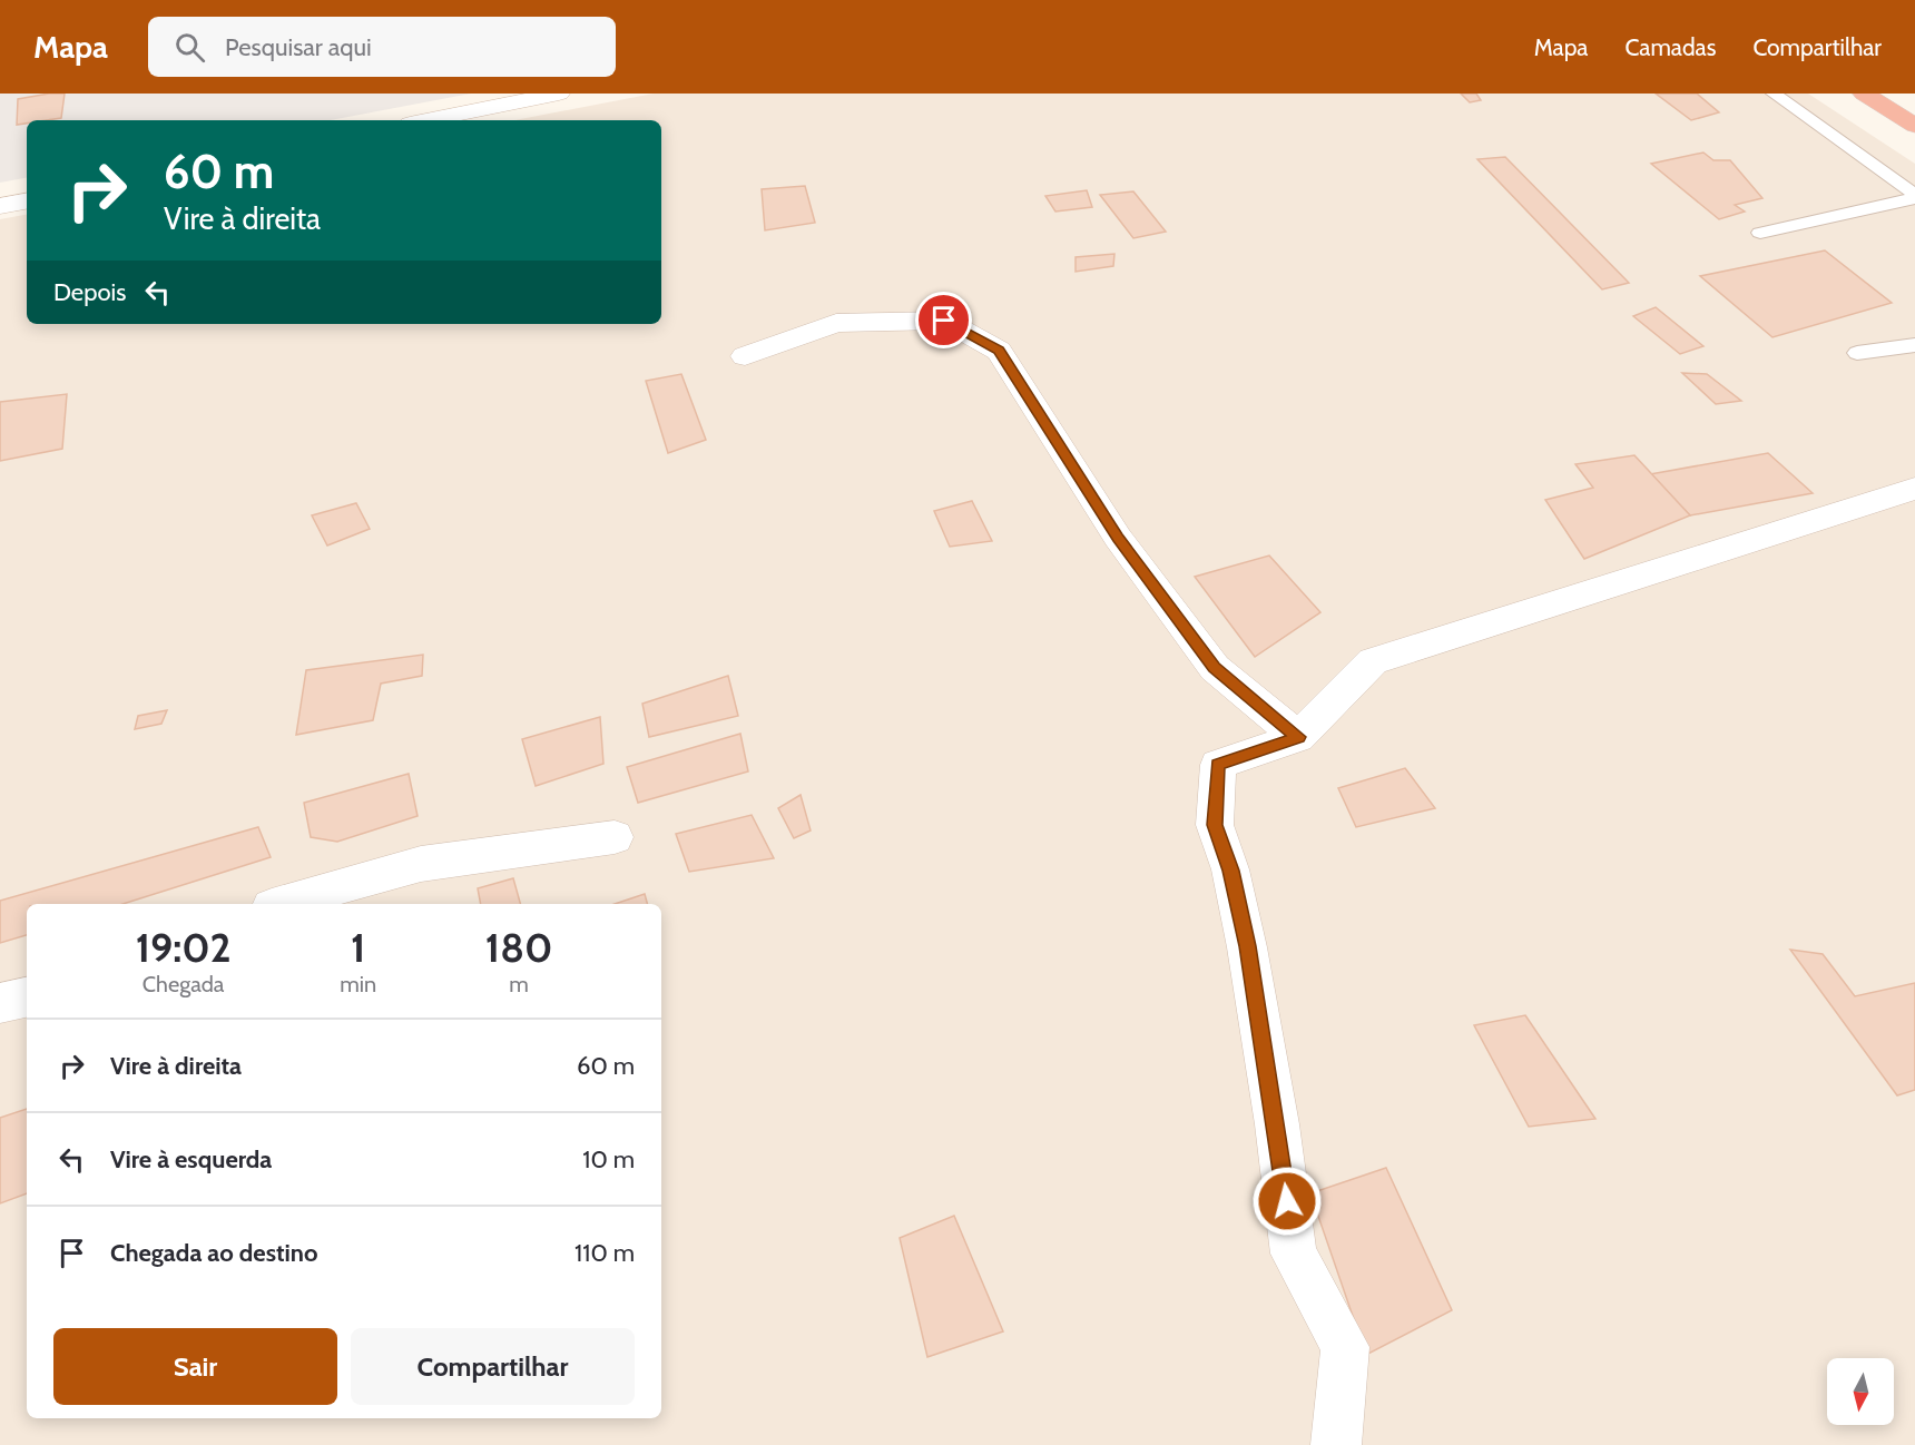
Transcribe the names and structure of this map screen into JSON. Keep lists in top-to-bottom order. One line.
{"north":"bottom","page":{"header":"Mapa","search":"Pesquisar aqui","nav":["Mapa","Camadas","Compartilhar"],"turn":["60 m","Vire à direita"],"then":"Depois","eta":["19:02","Chegada","1","min","180","m"],"list":[{"name":"Vire à direita","value":"60 m"},{"name":"Vire à esquerda","value":"10 m"},{"name":"Chegada ao destino","value":"110 m"}],"buttons":["Sair","Compartilhar"]}}
